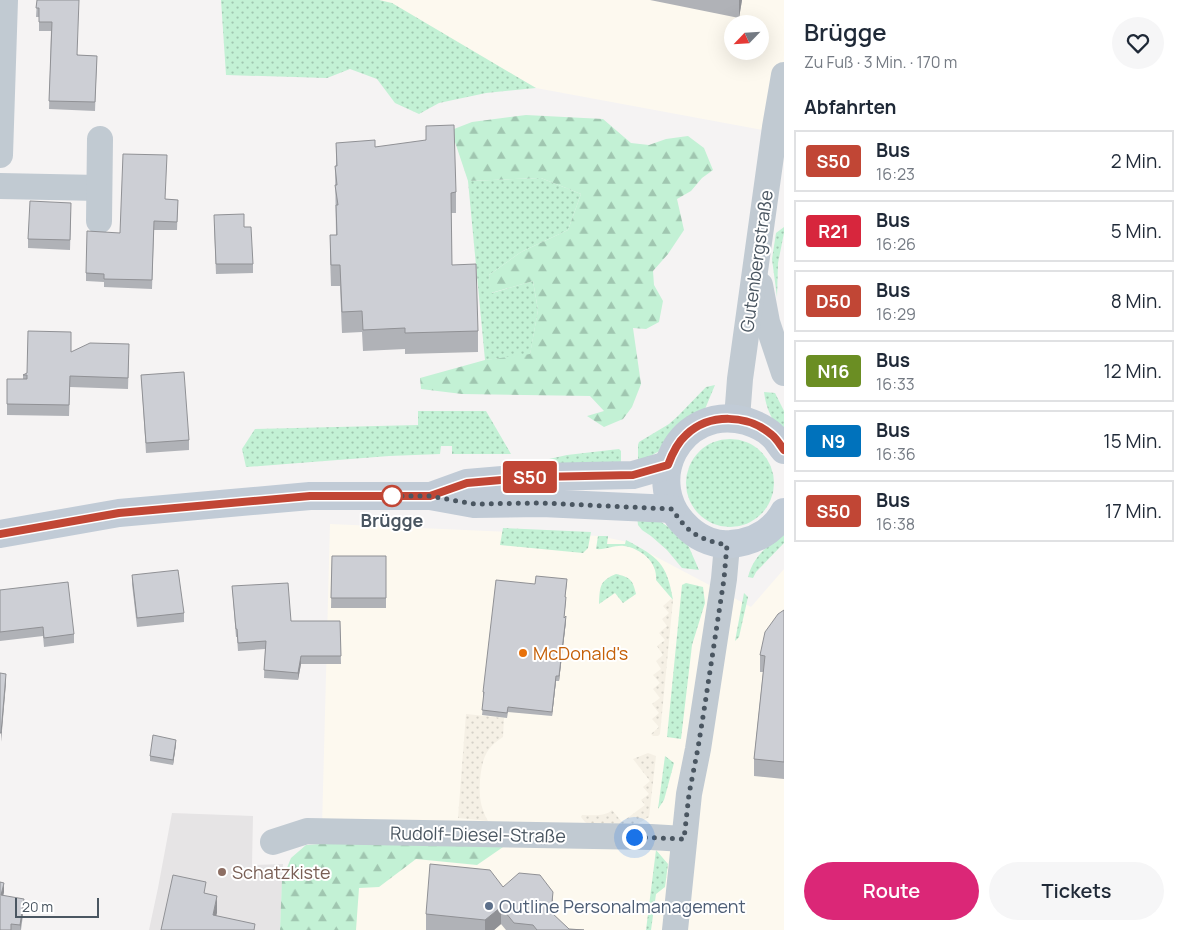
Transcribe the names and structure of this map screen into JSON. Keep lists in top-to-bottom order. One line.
{"streets":{"street":["Gutenbergstraße","Rudolf-Diesel-Straße"]},"places":["Brügge","McDonald's","Schatzkiste","Outline Personalmanagement"],"lines":["bus line S50"],"scale_bar":"20 m","north":"bottom left","page":{"on_map":"S50","heading":[["Brügge","Zu Fuß · 3 Min. · 170 m"],"Abfahrten"],"list":[{"mark":"S50","name":"Bus","note":"16:23","value":"2 Min."},{"mark":"R21","name":"Bus","note":"16:26","value":"5 Min."},{"mark":"D50","name":"Bus","note":"16:29","value":"8 Min."},{"mark":"N16","name":"Bus","note":"16:33","value":"12 Min."},{"mark":"N9","name":"Bus","note":"16:36","value":"15 Min."},{"mark":"S50","name":"Bus","note":"16:38","value":"17 Min."}],"buttons":["Route","Tickets"],"scale":"20 m"}}
